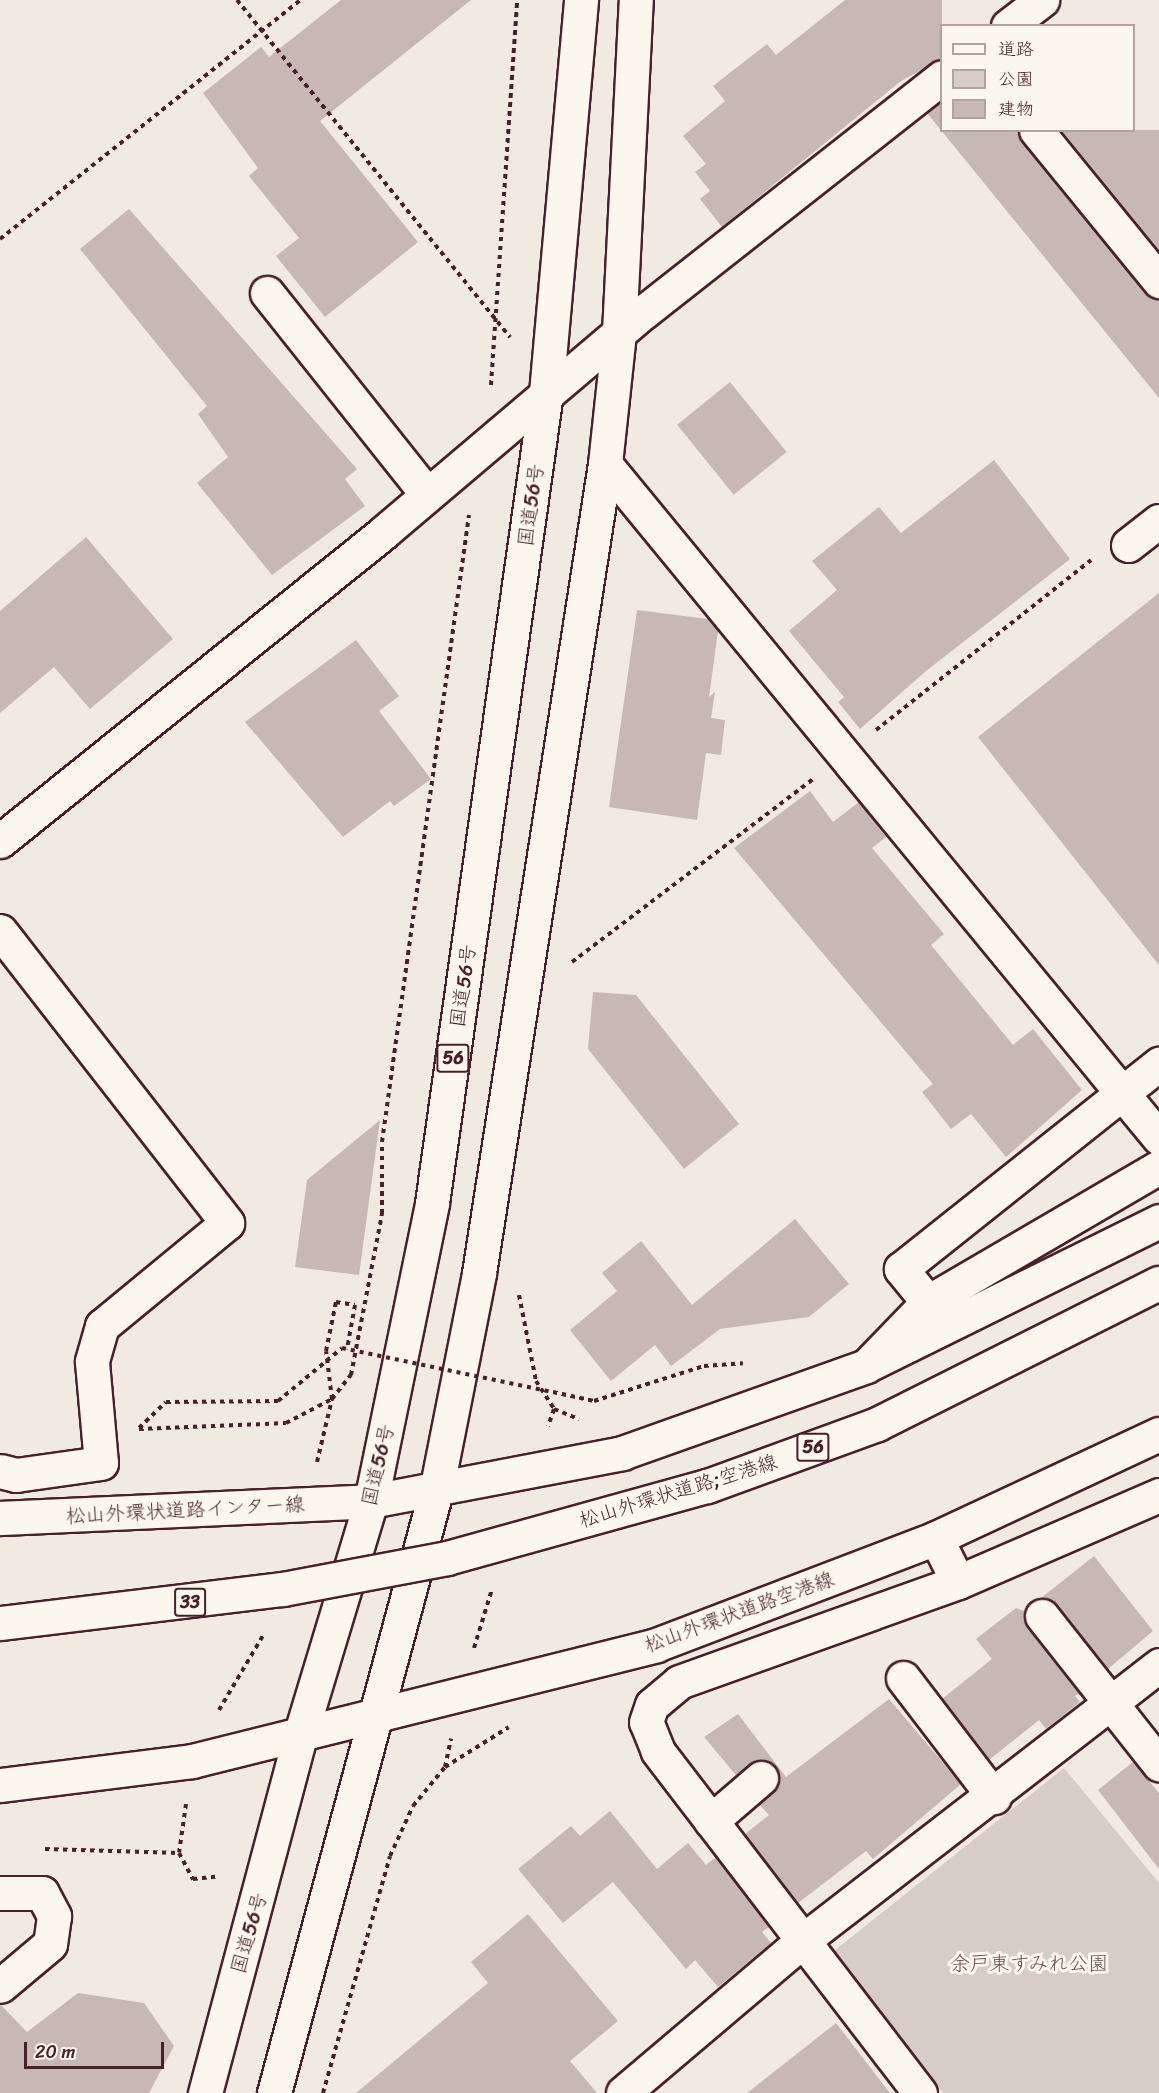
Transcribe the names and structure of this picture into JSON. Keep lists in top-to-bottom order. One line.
{"streets":{"main road":["国道56号","56","松山外環状道路;空港線","松山外環状道路インター線","33","松山外環状道路空港線"]},"crossings":[["国道56号","松山外環状道路インター線"],["国道56号","松山外環状道路空港線"],["松山外環状道路;空港線","33"]],"parks":["余戸東すみれ公園"],"legend":["道路","公園","建物"],"scale_bar":"20 m"}
